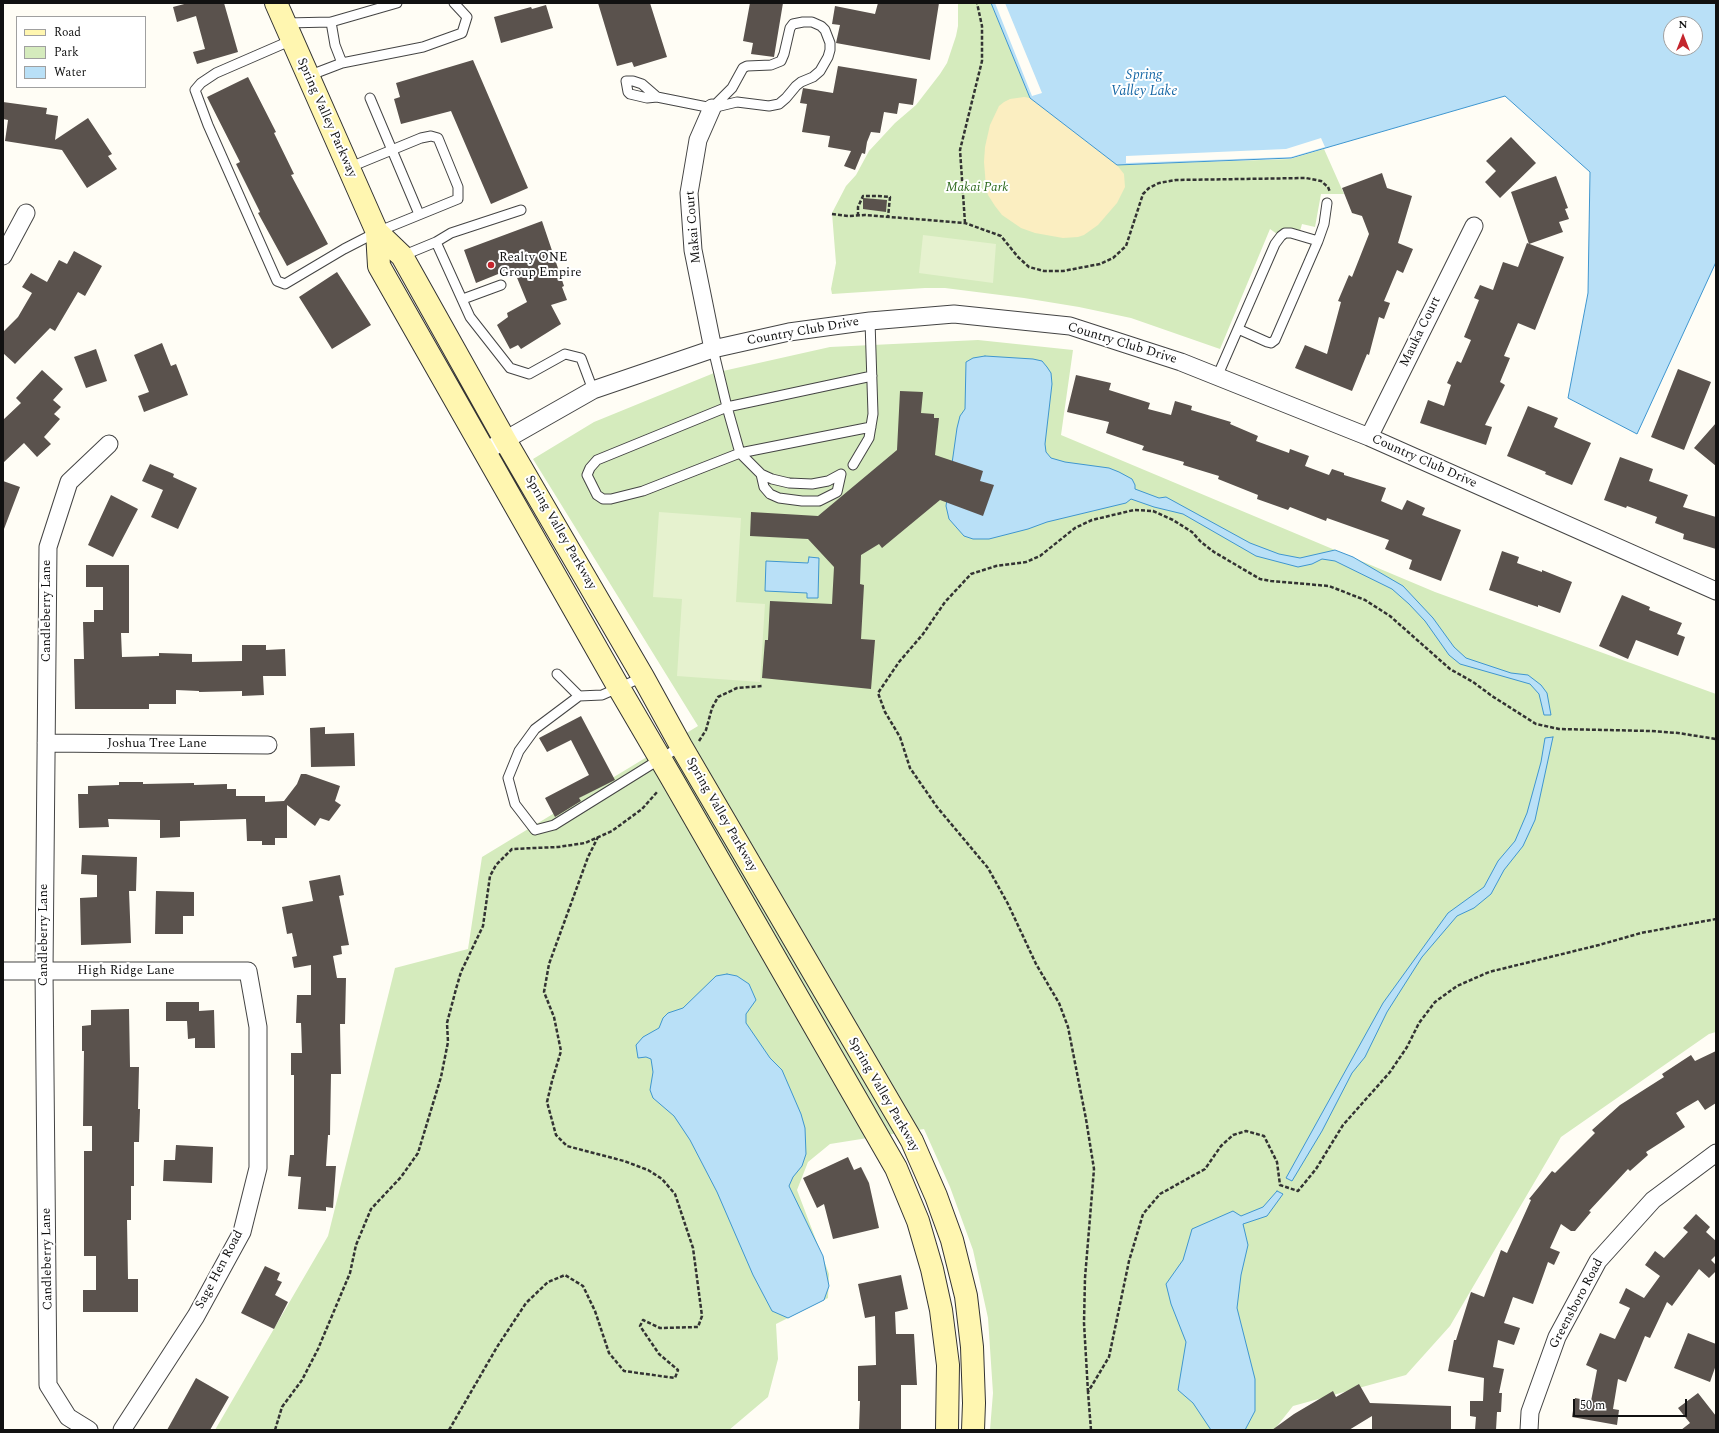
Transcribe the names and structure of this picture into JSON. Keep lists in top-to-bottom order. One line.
{"streets":{"street":["Spring Valley Parkway","Makai Court","Country Club Drive","Mauka Court","Candleberry Lane","Joshua Tree Lane","High Ridge Lane","Sage Hen Road","Greensboro Road"]},"crossings":[["Spring Valley Parkway","Country Club Drive"],["Makai Court","Country Club Drive"],["Country Club Drive","Mauka Court"],["Candleberry Lane","Joshua Tree Lane"],["Candleberry Lane","High Ridge Lane"],["High Ridge Lane","Sage Hen Road"]],"water":["Spring Valley Lake"],"parks":["Makai Park"],"places":["Realty ONE Group Empire"],"legend":["Road","Park","Water"],"scale_bar":"50 m","north":"top"}
